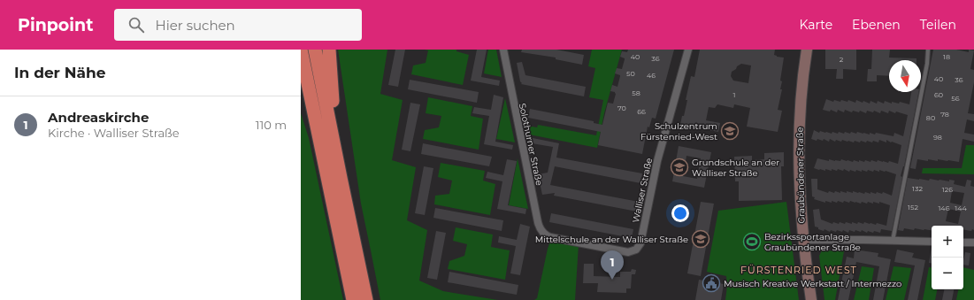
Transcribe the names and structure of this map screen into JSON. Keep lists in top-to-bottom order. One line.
{"streets":{"street":["Solothurner Straße","Graubündener Straße","Walliser Straße"]},"crossings":[["Solothurner Straße","Walliser Straße"]],"districts":["FÜRSTENRIED WEST"],"places":{"school or university":["Schulzentrum Fürstenried-West","Grundschule an der Walliser Straße","Mittelschule an der Walliser Straße"],"sports":["Bezirkssportanlage Graubündener Straße"],"public building":["Musisch Kreative Werkstatt / Intermezzo"]},"house_numbers":["40","18","36","2","50","46","40","36","58","1","60","56","70","66","78","80","98","132","126","152","146","144"],"north":"bottom","page":{"header":"Pinpoint","search":"Hier suchen","nav":["Karte","Ebenen","Teilen"],"heading":"In der Nähe","list":[{"mark":"1","name":"Andreaskirche","note":"Kirche · Walliser Straße","value":"110 m"}],"map_buttons":["+","−"],"pins":"1"}}
